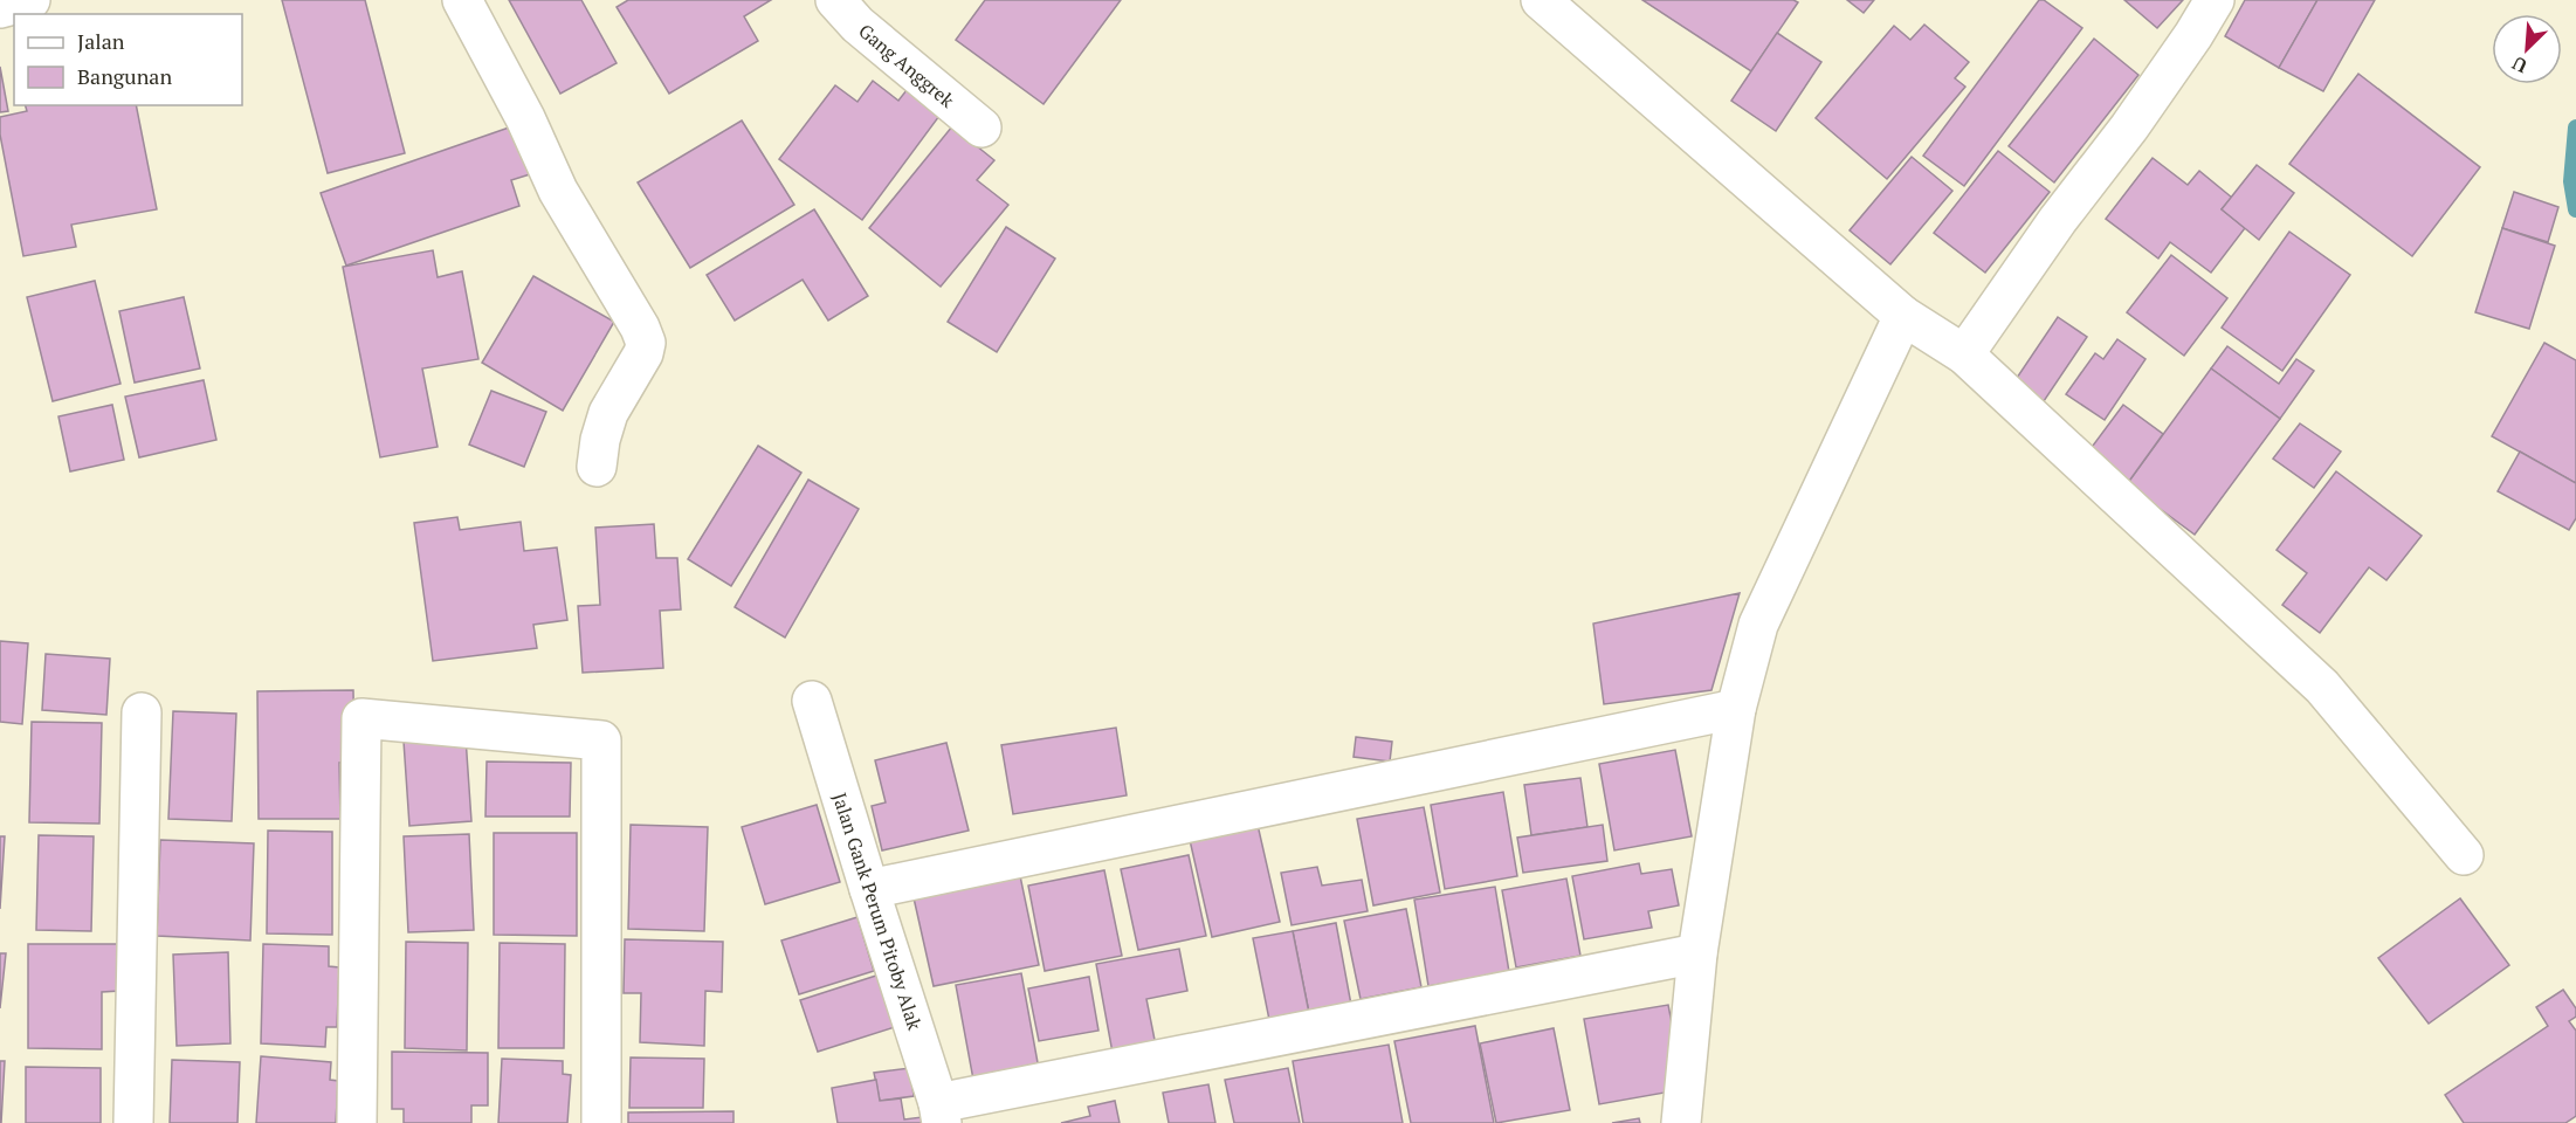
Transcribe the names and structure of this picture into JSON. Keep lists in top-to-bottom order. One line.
{"streets":{"street":["Gang Anggrek","Jalan Gank Perum Pitoby Alak"]},"legend":["Jalan","Bangunan"],"north":"bottom left"}
